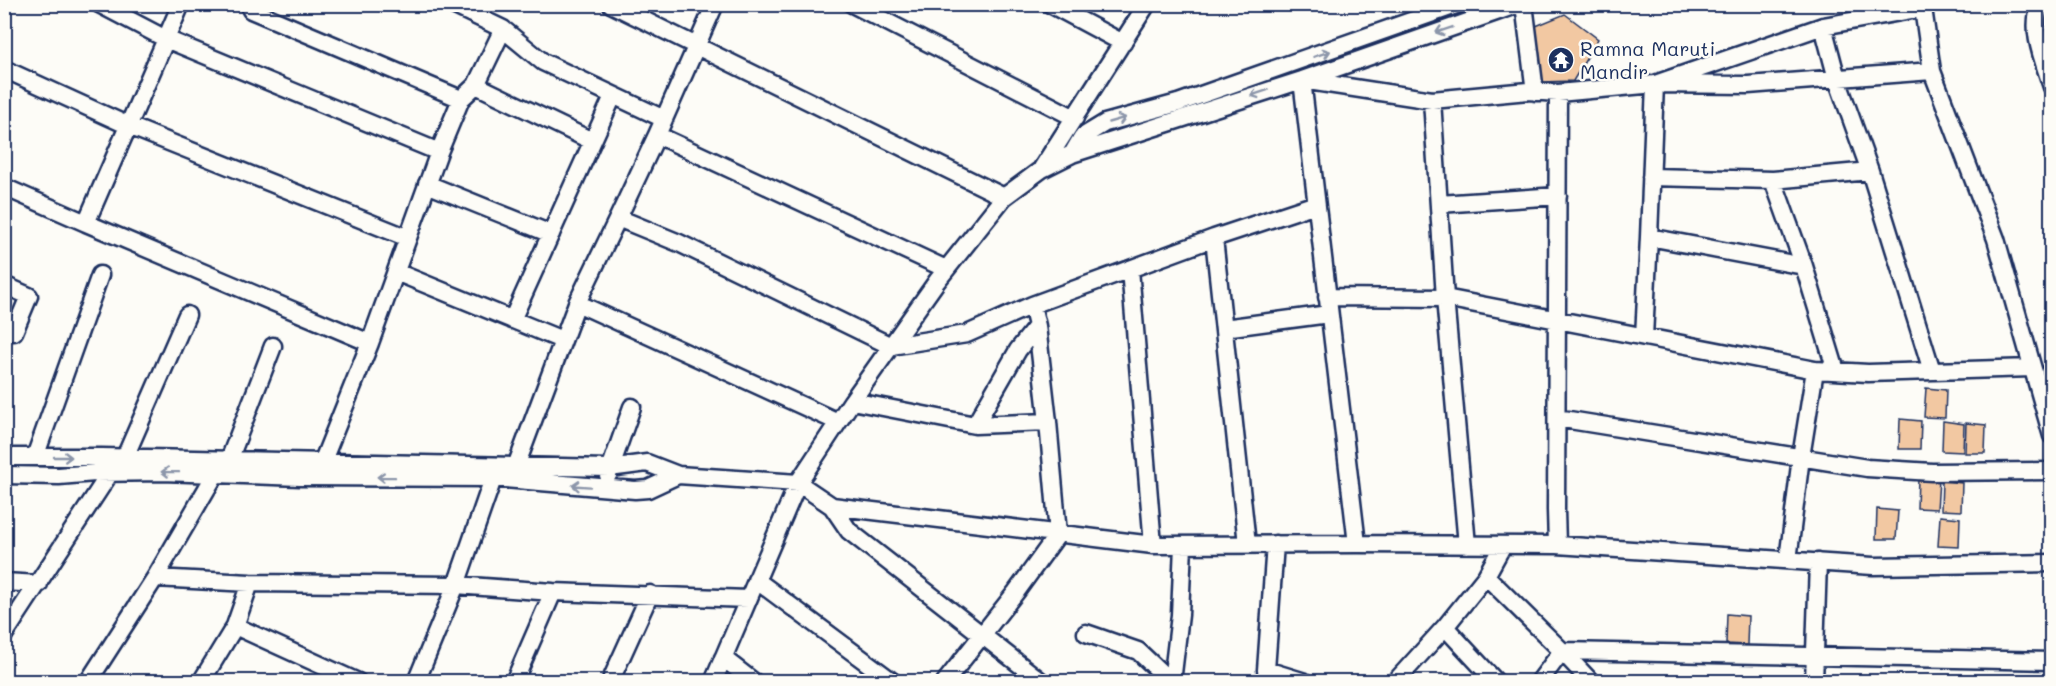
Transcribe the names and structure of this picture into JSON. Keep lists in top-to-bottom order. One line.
{"places":{"temple":["Ramna Maruti Mandir"]}}
